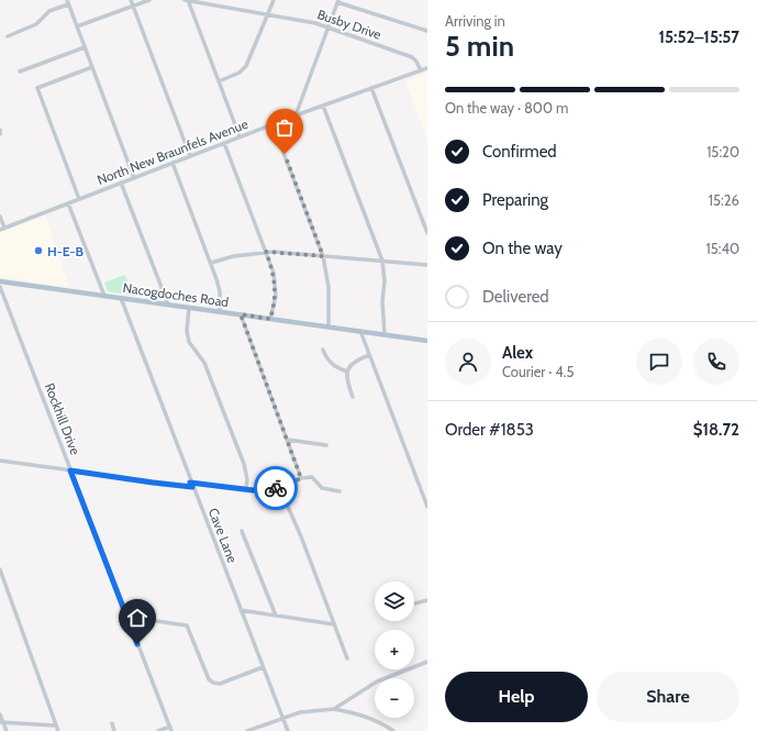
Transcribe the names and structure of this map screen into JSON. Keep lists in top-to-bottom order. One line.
{"streets":{"main road":["Nacogdoches Road"],"street":["Busby Drive","North New Braunfels Avenue","Rockhill Drive","Cave Lane"]},"crossings":[["Busby Drive","North New Braunfels Avenue"],["Nacogdoches Road","Cave Lane"]],"places":["H-E-B"],"page":{"heading":["5 min","Arriving in","15:52–15:57"],"panel":["Alex","Courier · 4.5","Order #1853","$18.72"],"bar":"On the way · 800 m","list":[["Confirmed","15:20"],["Preparing","15:26"],["On the way","15:40"],"Delivered"],"map_buttons":["+","−"],"buttons":["Help","Share"]}}
